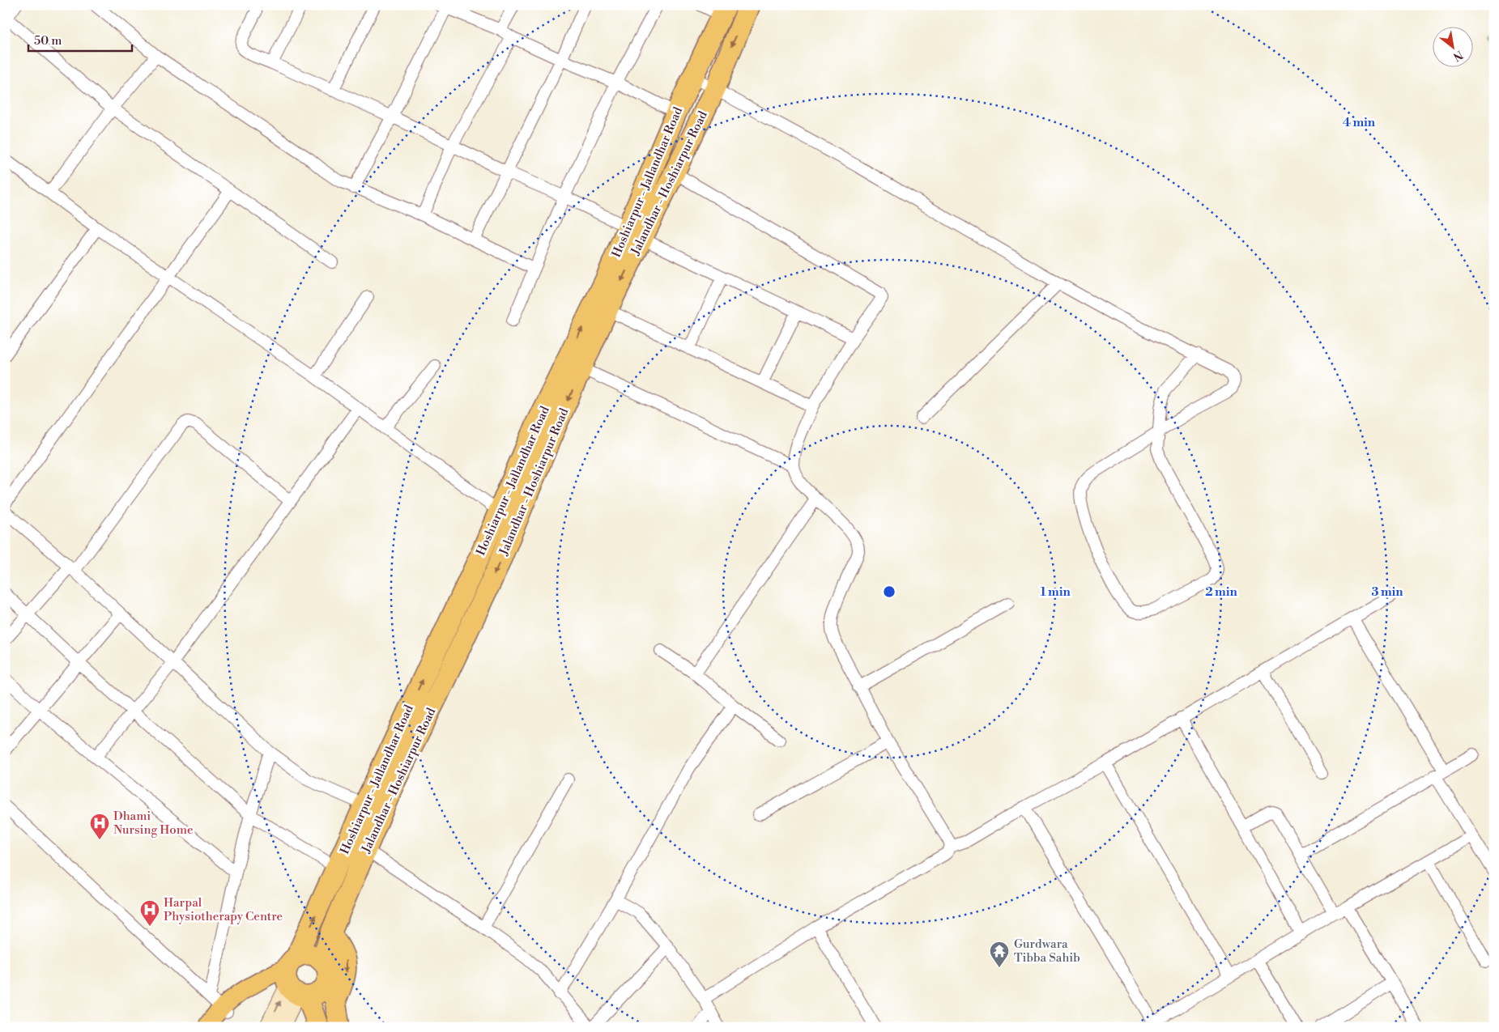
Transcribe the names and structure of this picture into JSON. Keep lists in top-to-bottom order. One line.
{"streets":{"highway":["Hoshiarpur - Jallandhar Road","Jalandhar - Hoshiarpur Road"]},"crossings":[["Hoshiarpur - Jallandhar Road","Jalandhar - Hoshiarpur Road"]],"one_way":["Hoshiarpur - Jallandhar Road","Jalandhar - Hoshiarpur Road"],"places":{"hospital":["Dhami Nursing Home","Harpal Physiotherapy Centre"],"temple":["Gurdwara Tibba Sahib"]},"scale_bar":"50 m","north":"bottom right","rings":["4 min","1 min","2 min","3 min"]}
